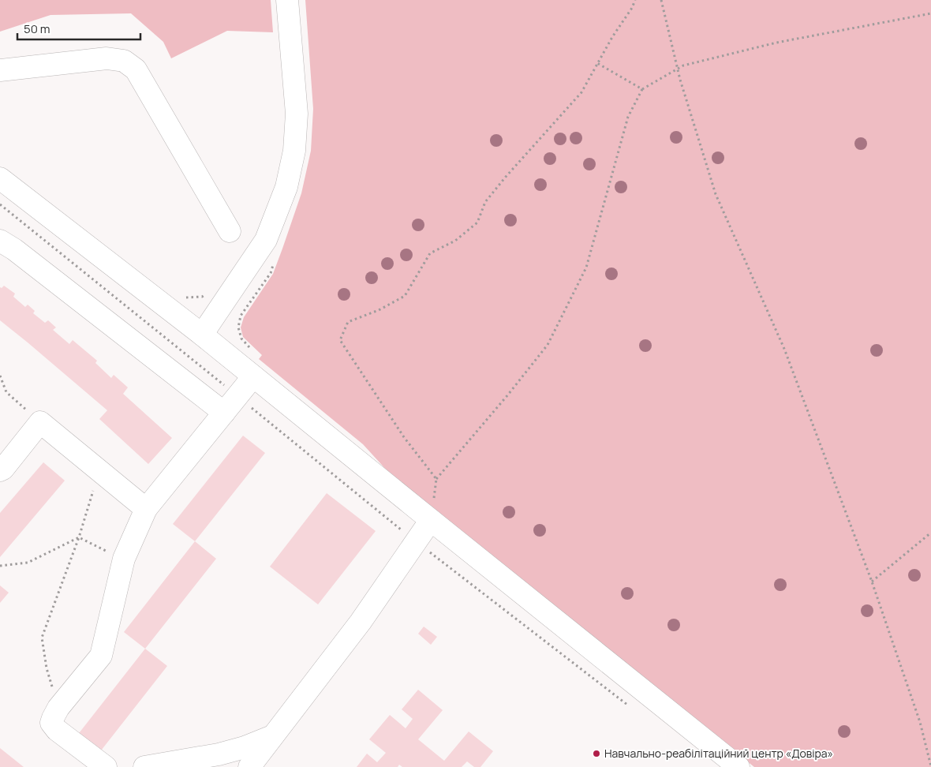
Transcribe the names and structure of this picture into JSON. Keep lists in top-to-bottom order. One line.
{"places":["Навчально-реабілітаційний центр «Довіра»"],"scale_bar":"50 m"}
